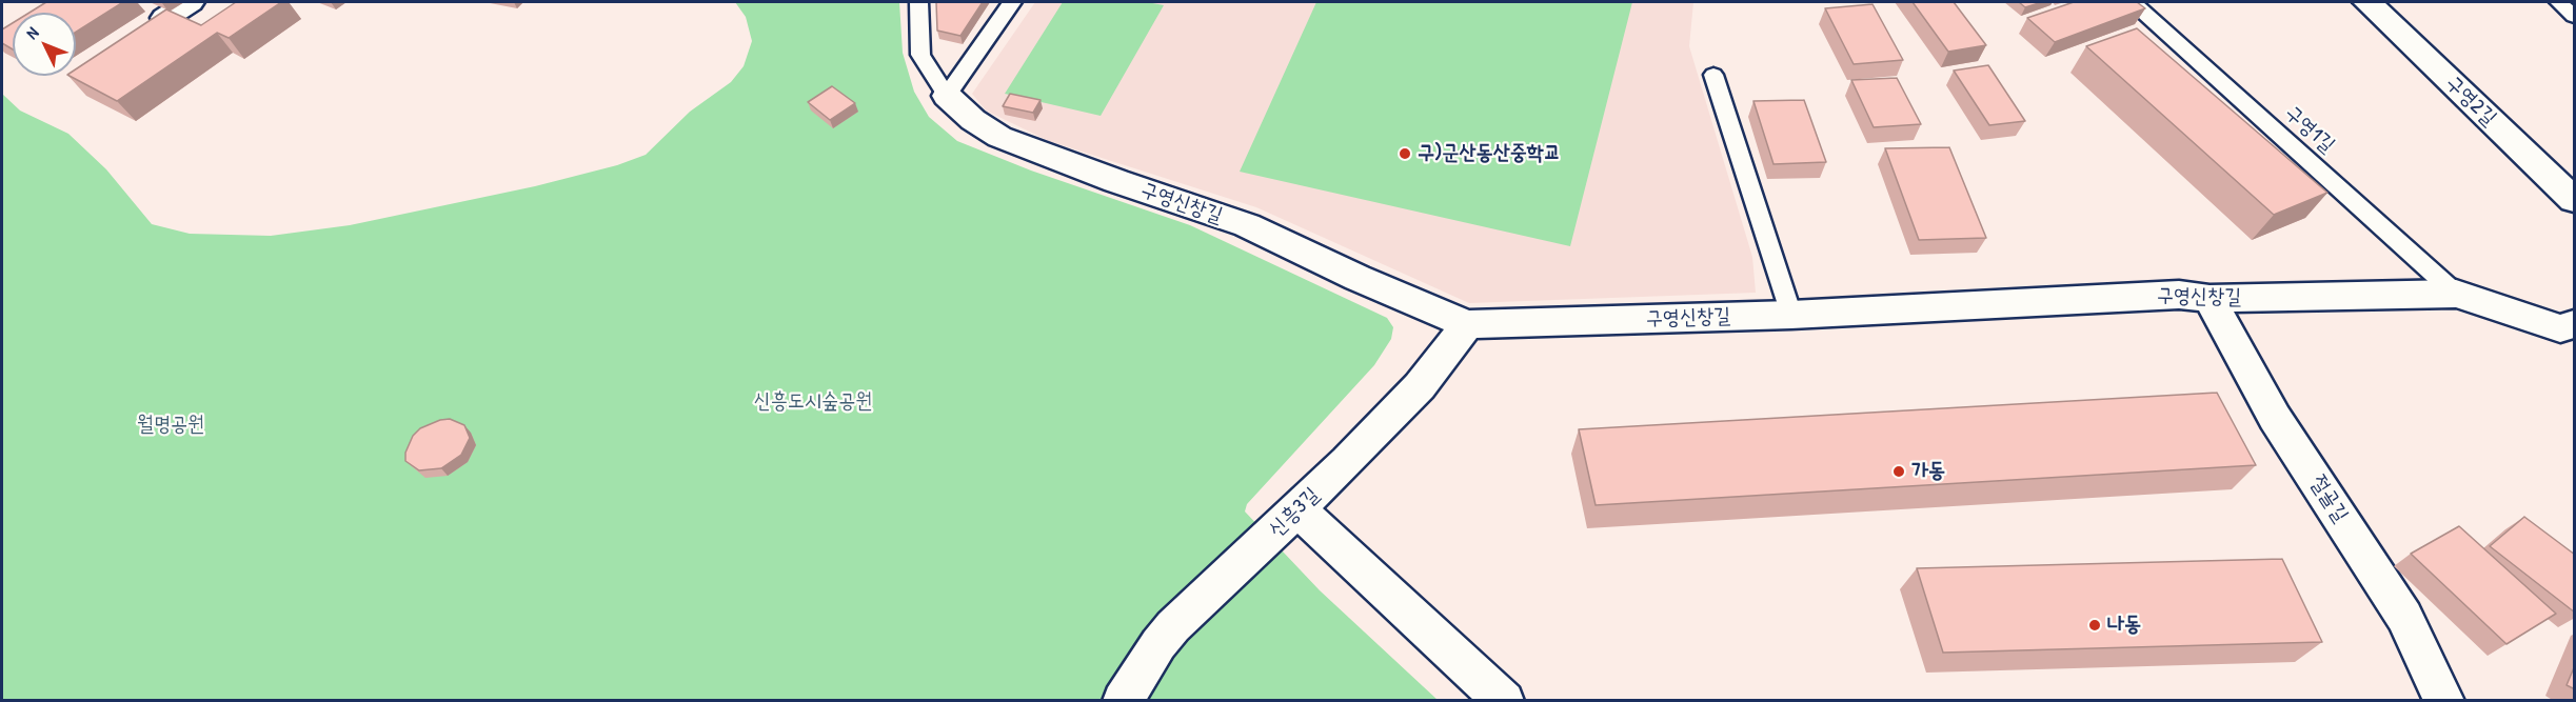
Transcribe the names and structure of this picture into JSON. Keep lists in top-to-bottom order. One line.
{"streets":{"street":["구영2길","구영신창길","절골길","신흥3길"],"lane":["구영1길"]},"crossings":[["구영1길","구영신창길"],["구영신창길","절골길"],["구영신창길","신흥3길"]],"parks":["신흥도시숲공원","월명공원"],"places":["구)군산동산중학교","가동","나동"],"north":"top left"}
